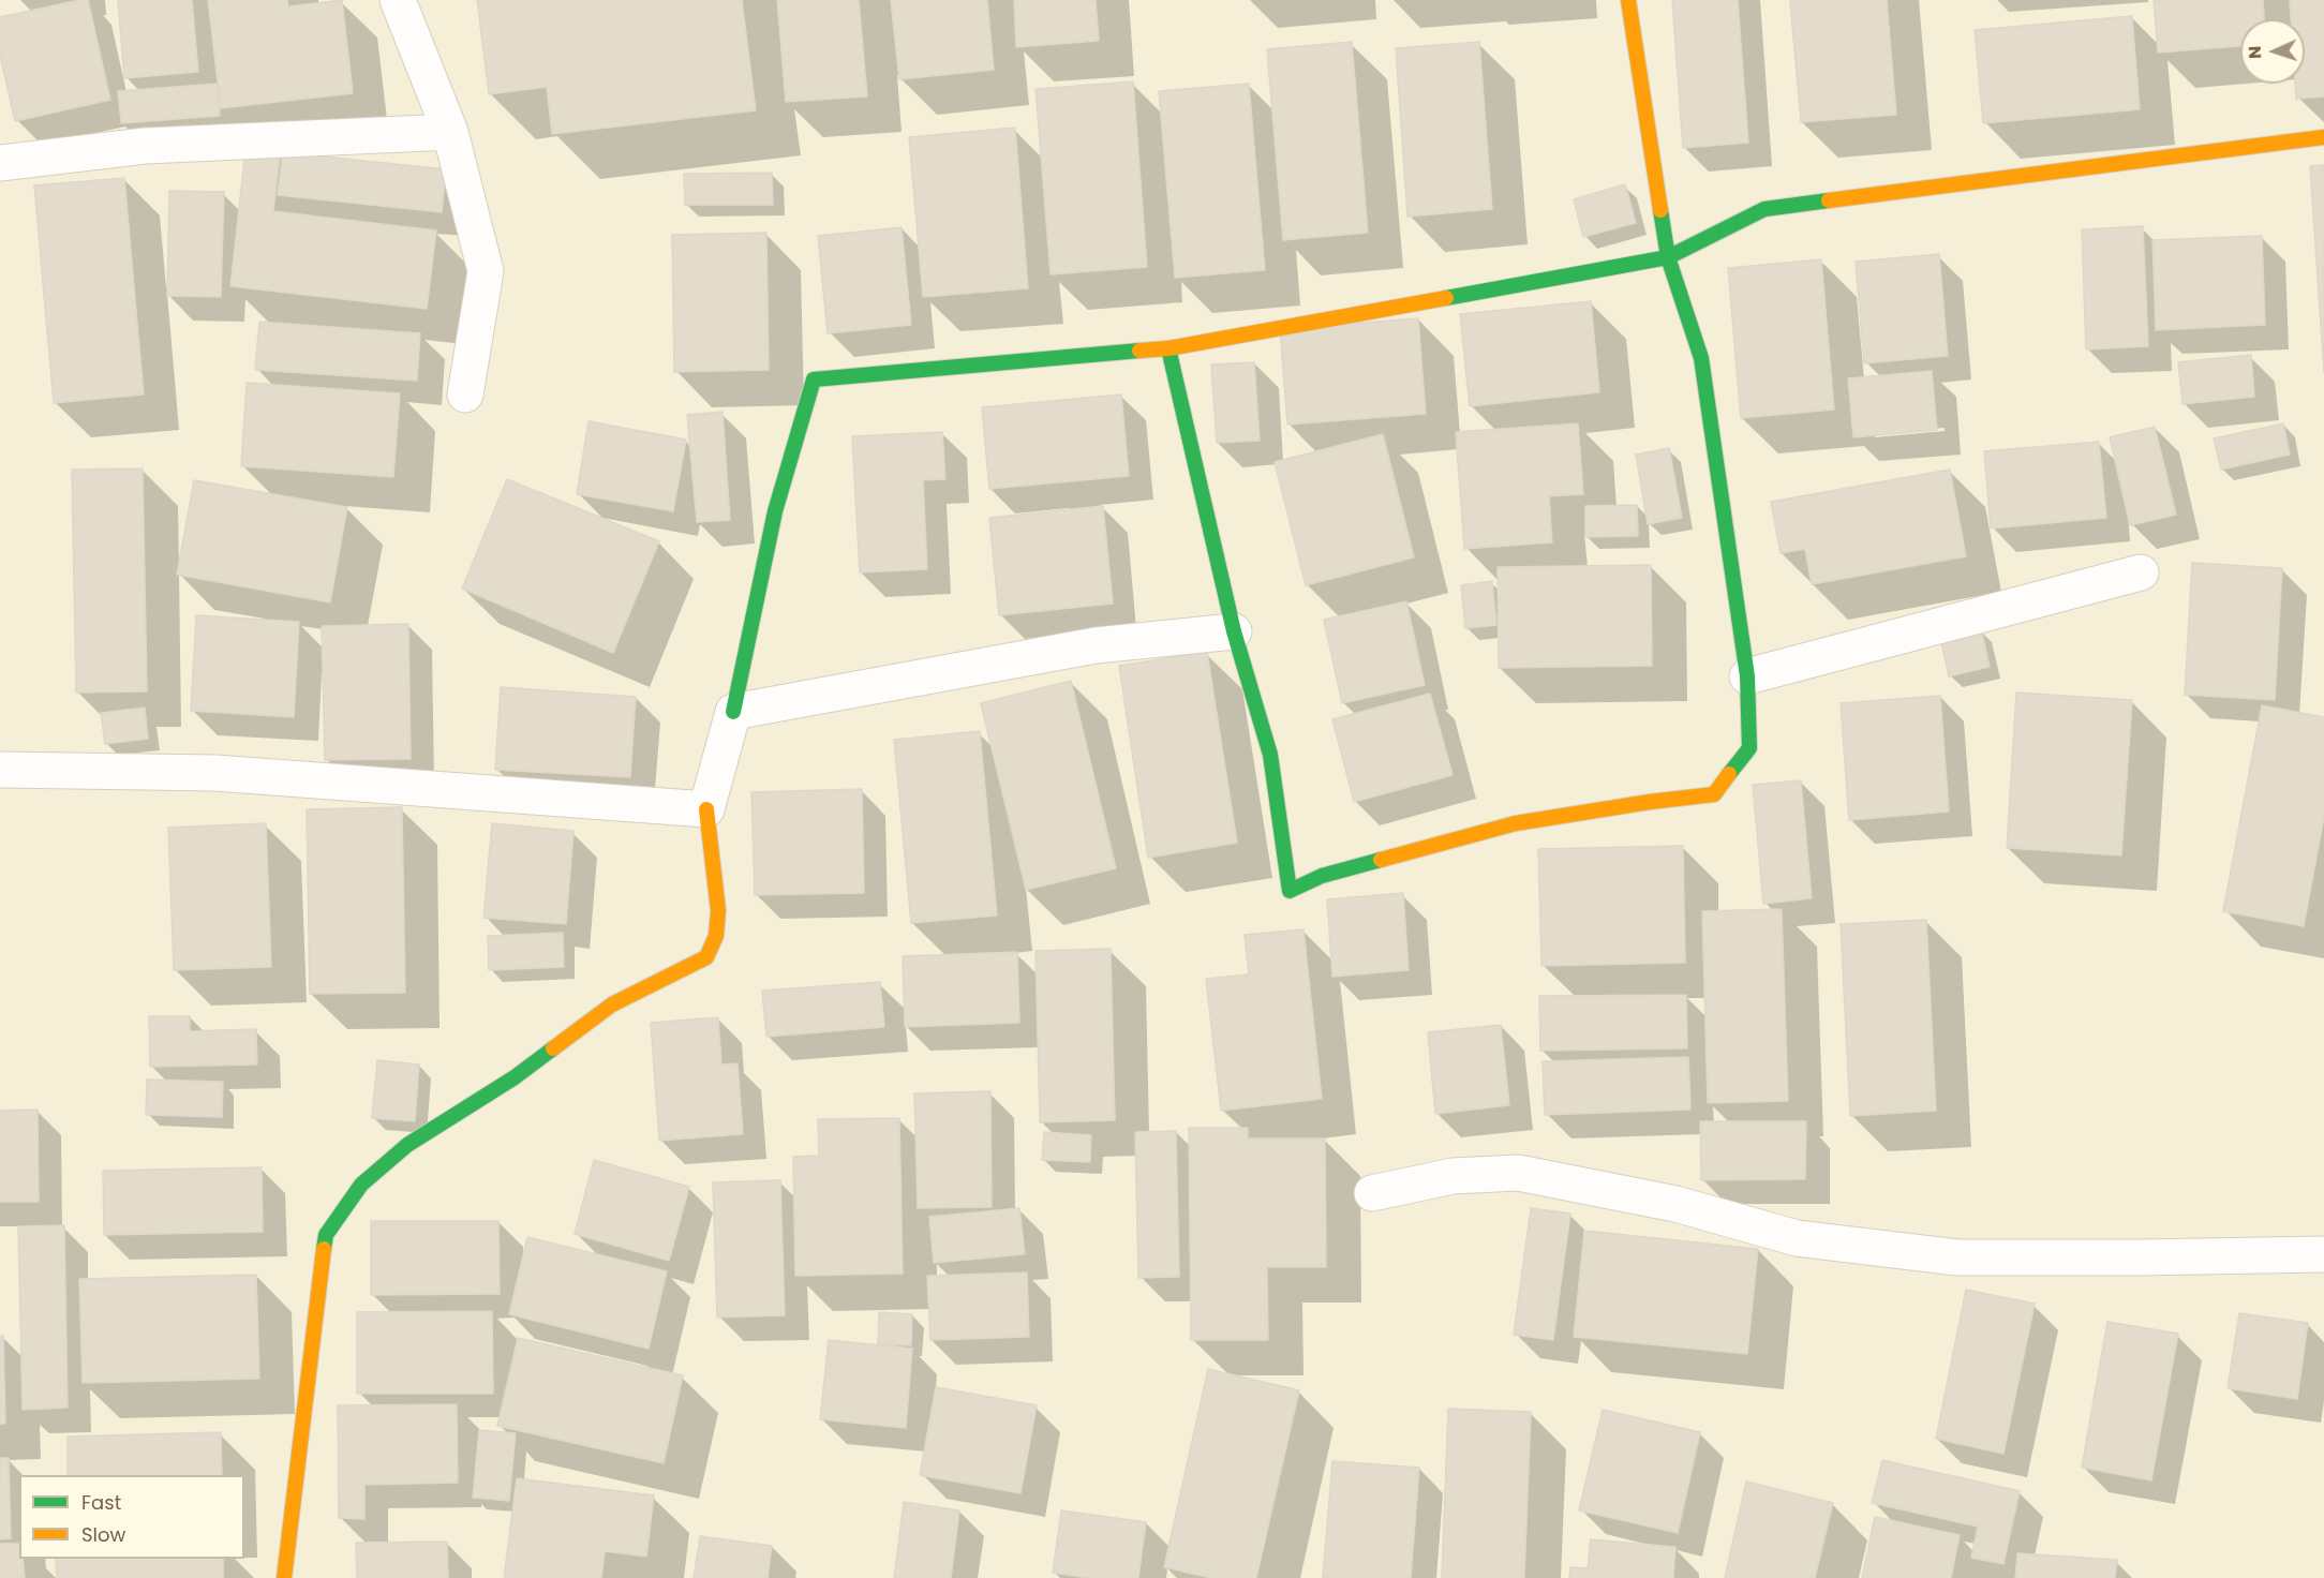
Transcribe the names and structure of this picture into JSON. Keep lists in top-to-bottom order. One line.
{"legend":["Fast","Slow"],"north":"left"}
